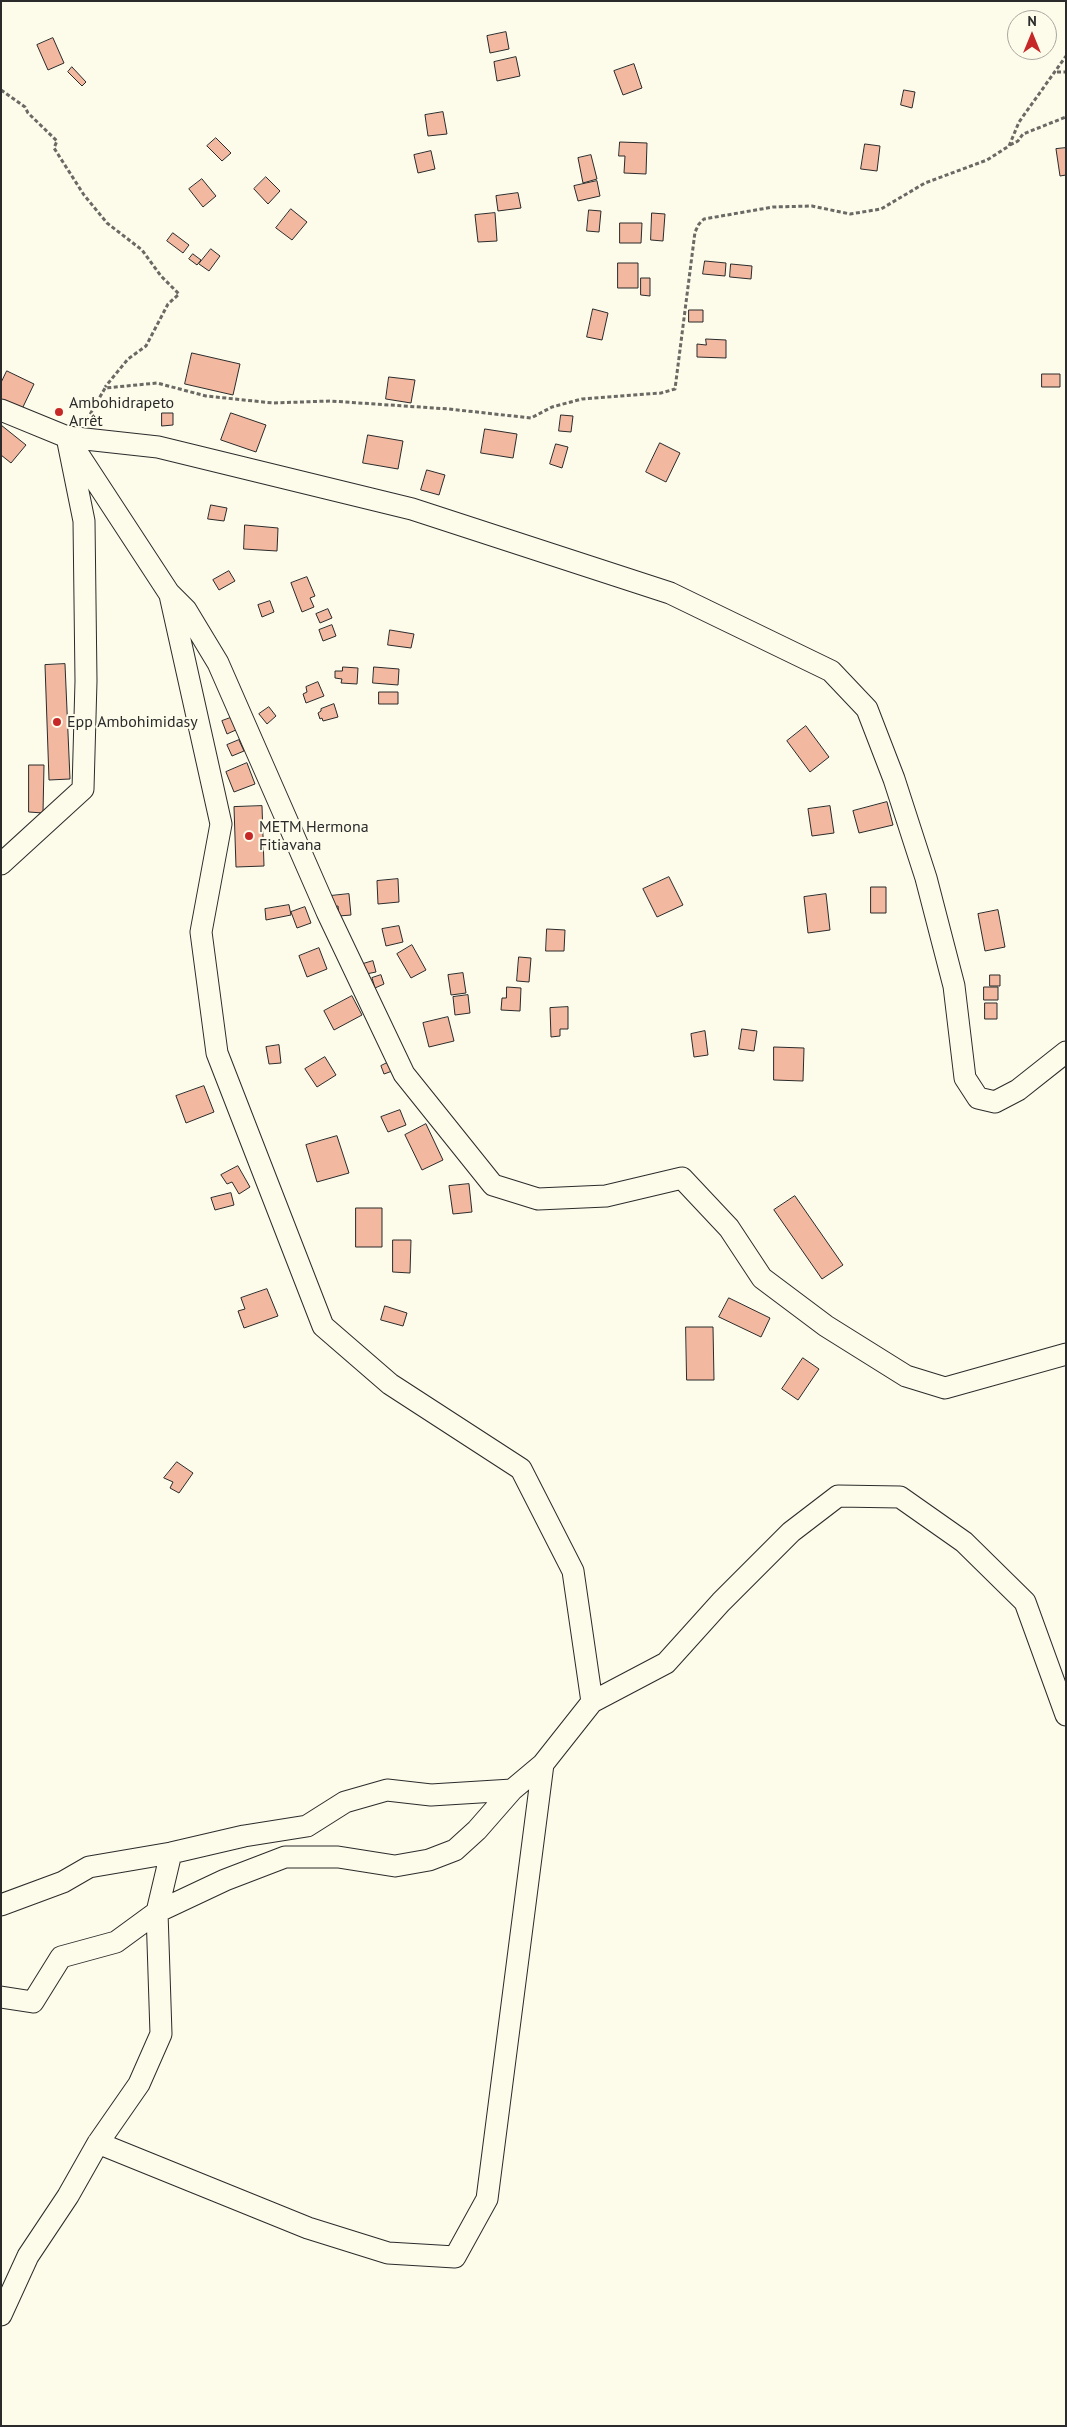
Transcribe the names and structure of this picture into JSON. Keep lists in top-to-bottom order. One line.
{"places":["Ambohidrapeto Arrêt","Epp Ambohimidasy","METM Hermona Fitiavana"],"north":"top"}
